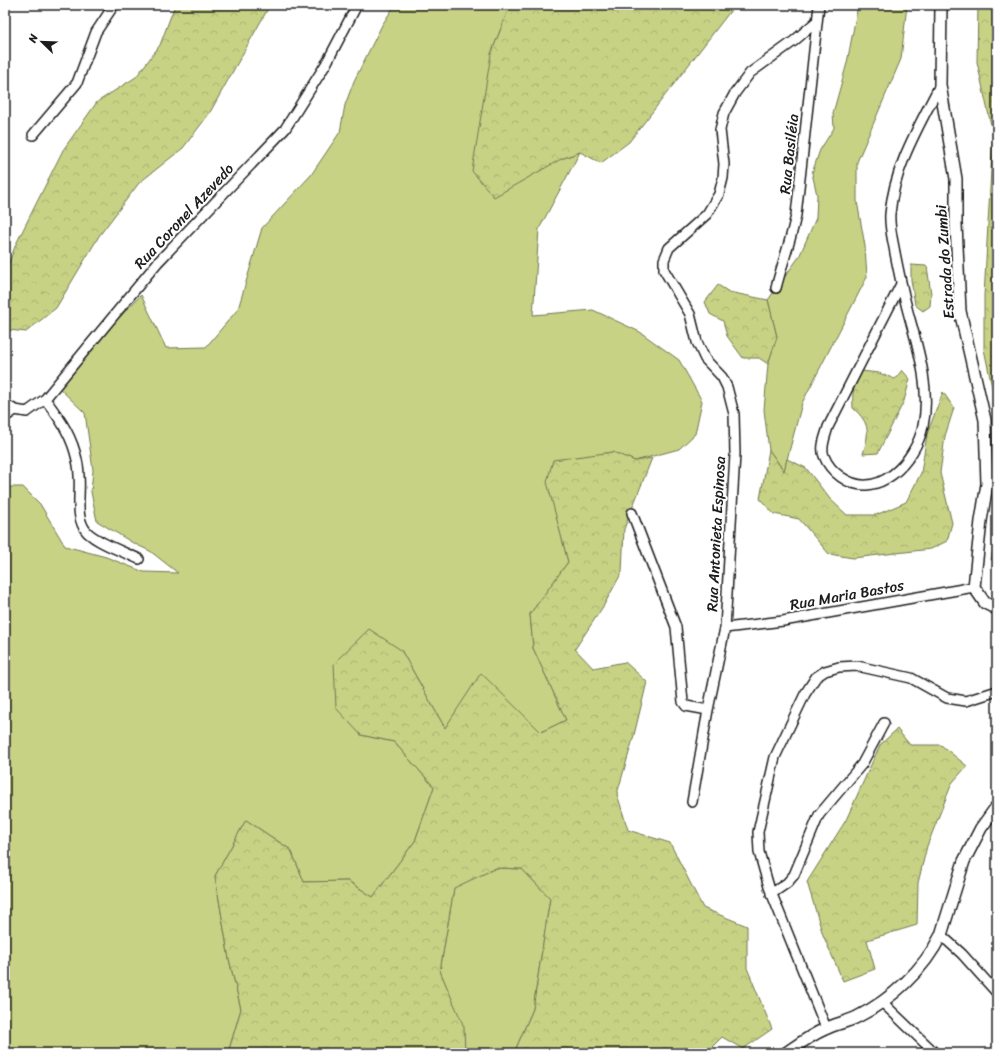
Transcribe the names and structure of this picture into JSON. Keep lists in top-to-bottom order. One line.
{"streets":{"street":["Rua Basiléia","Rua Coronel Azevedo","Estrada do Zumbi","Rua Antonieta Espinosa","Rua Maria Bastos"]},"crossings":[["Rua Basiléia","Rua Antonieta Espinosa"],["Estrada do Zumbi","Rua Maria Bastos"],["Rua Antonieta Espinosa","Rua Maria Bastos"]],"north":"top left"}
